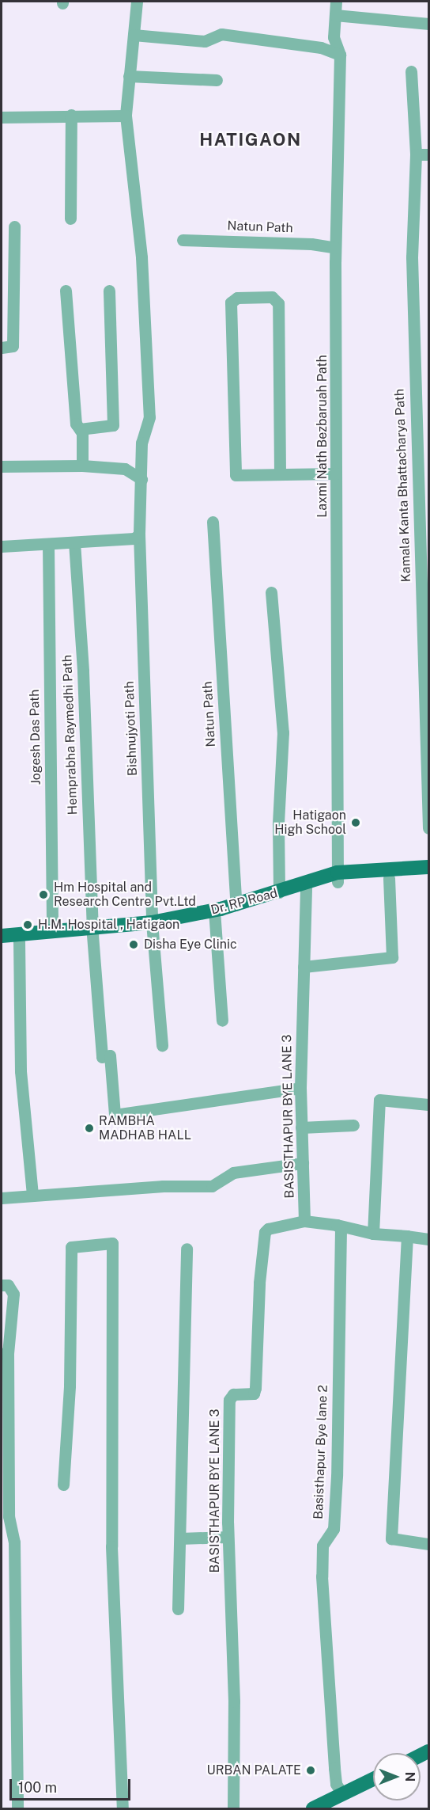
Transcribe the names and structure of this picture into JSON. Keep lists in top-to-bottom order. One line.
{"streets":{"main road":["Dr. RP Road"],"street":["Natun Path","Laxmi Nath Bezbaruah Path","Kamala Kanta Bhattacharya Path","Bishnujyoti Path","Hemprabha Raymedhi Path","Jogesh Das Path","BASISTHAPUR BYE LANE 3","Basisthapur Bye lane 2"]},"crossings":[["Natun Path","Laxmi Nath Bezbaruah Path"],["Natun Path","Dr. RP Road"],["Laxmi Nath Bezbaruah Path","Dr. RP Road"],["Bishnujyoti Path","Dr. RP Road"],["Hemprabha Raymedhi Path","Dr. RP Road"],["Hemprabha Raymedhi Path","BASISTHAPUR BYE LANE 3"],["Jogesh Das Path","Dr. RP Road"],["Dr. RP Road","BASISTHAPUR BYE LANE 3"]],"districts":["HATIGAON"],"places":["Hatigaon High School","Hm Hospital and Research Centre Pvt.Ltd","H.M. Hospital , Hatigaon","Disha Eye Clinic","RAMBHA MADHAB HALL","URBAN PALATE"],"scale_bar":"100 m","north":"right"}
